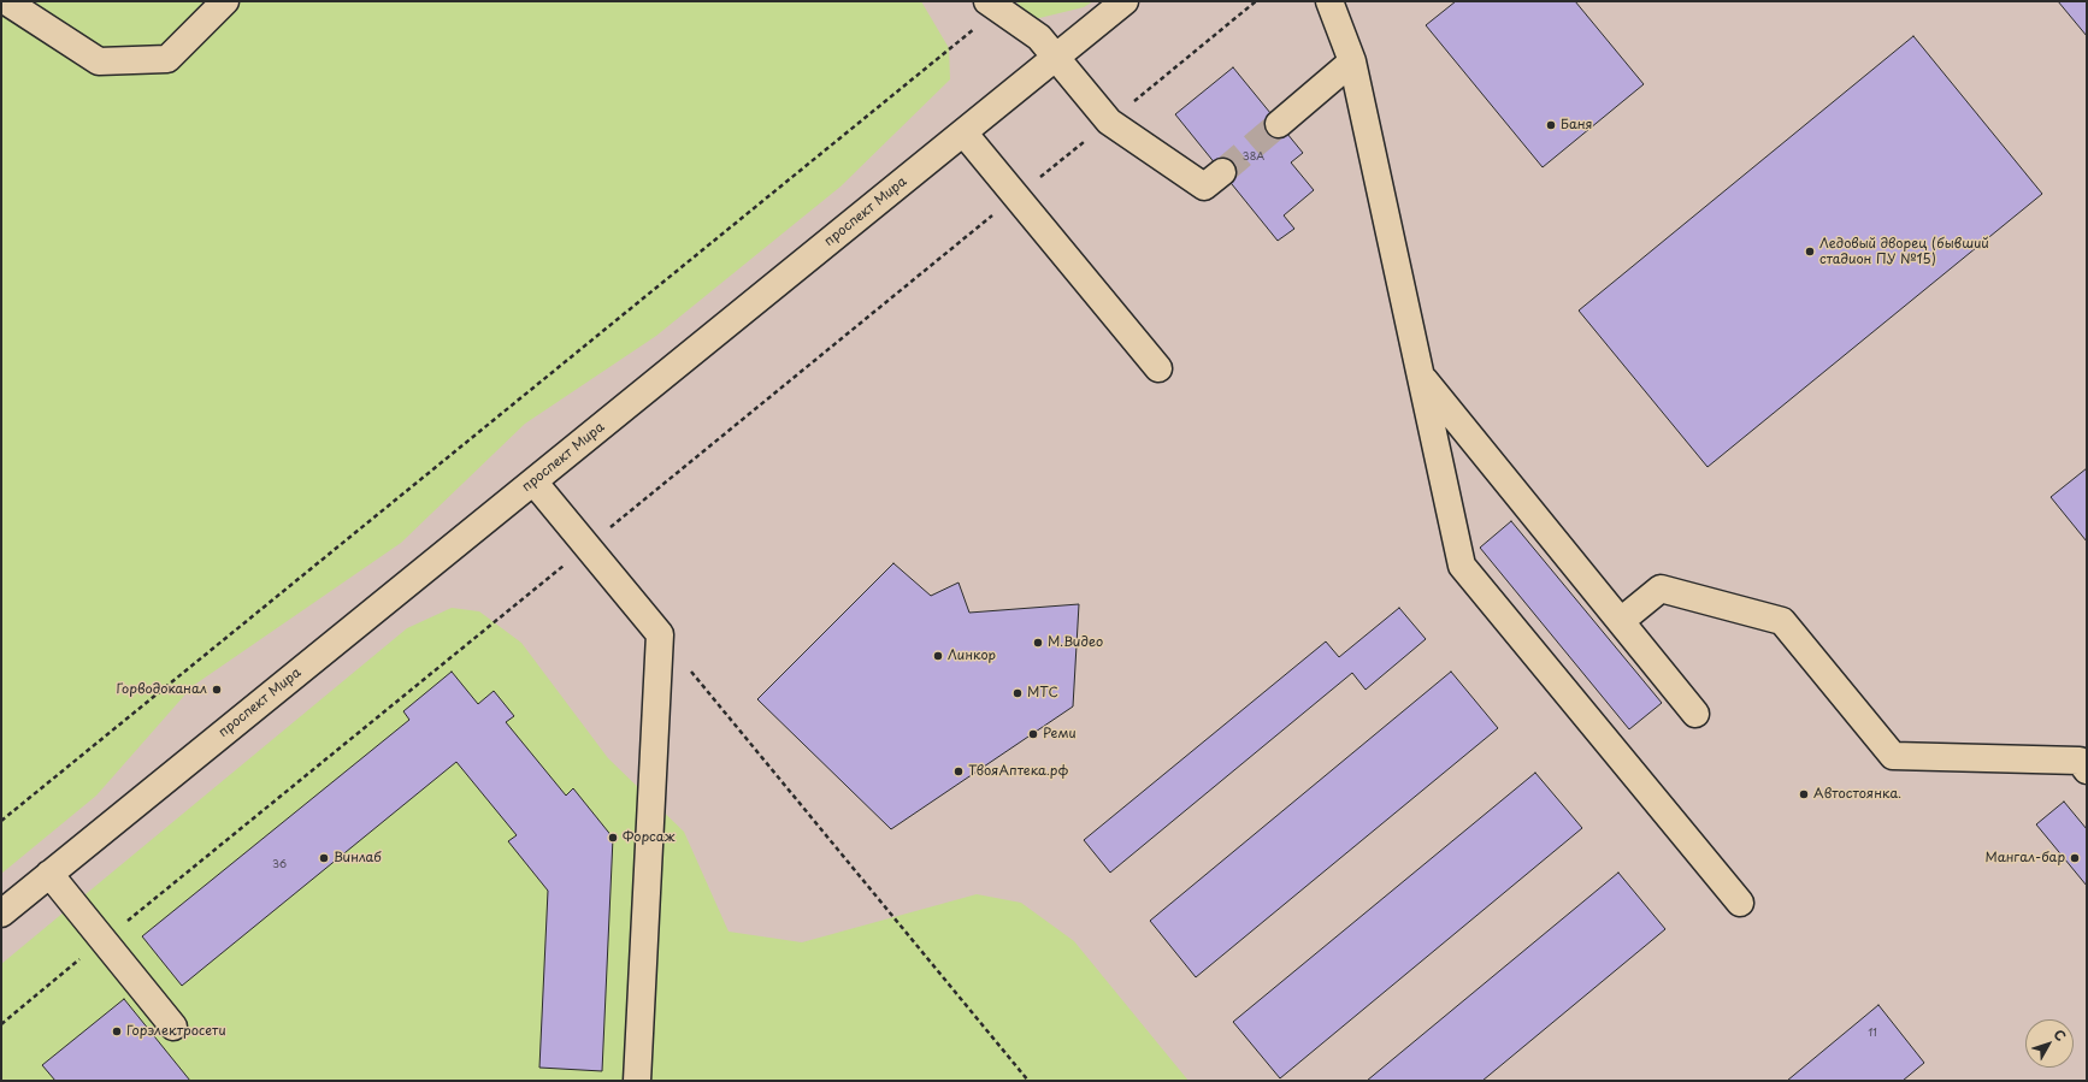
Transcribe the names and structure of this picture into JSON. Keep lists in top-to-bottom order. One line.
{"streets":{"street":["проспект Мира"]},"places":["Баня","Ледовый дворец (бывший cтадион ПУ №15)","М.Видео","Линкор","Горводоканал","МТС","Реми","ТвояАптека.рф","Автостоянка.","Форсаж","Винлаб","Мангал-бар","Горэлектросети"],"house_numbers":["38А","36","11"],"north":"top right"}
